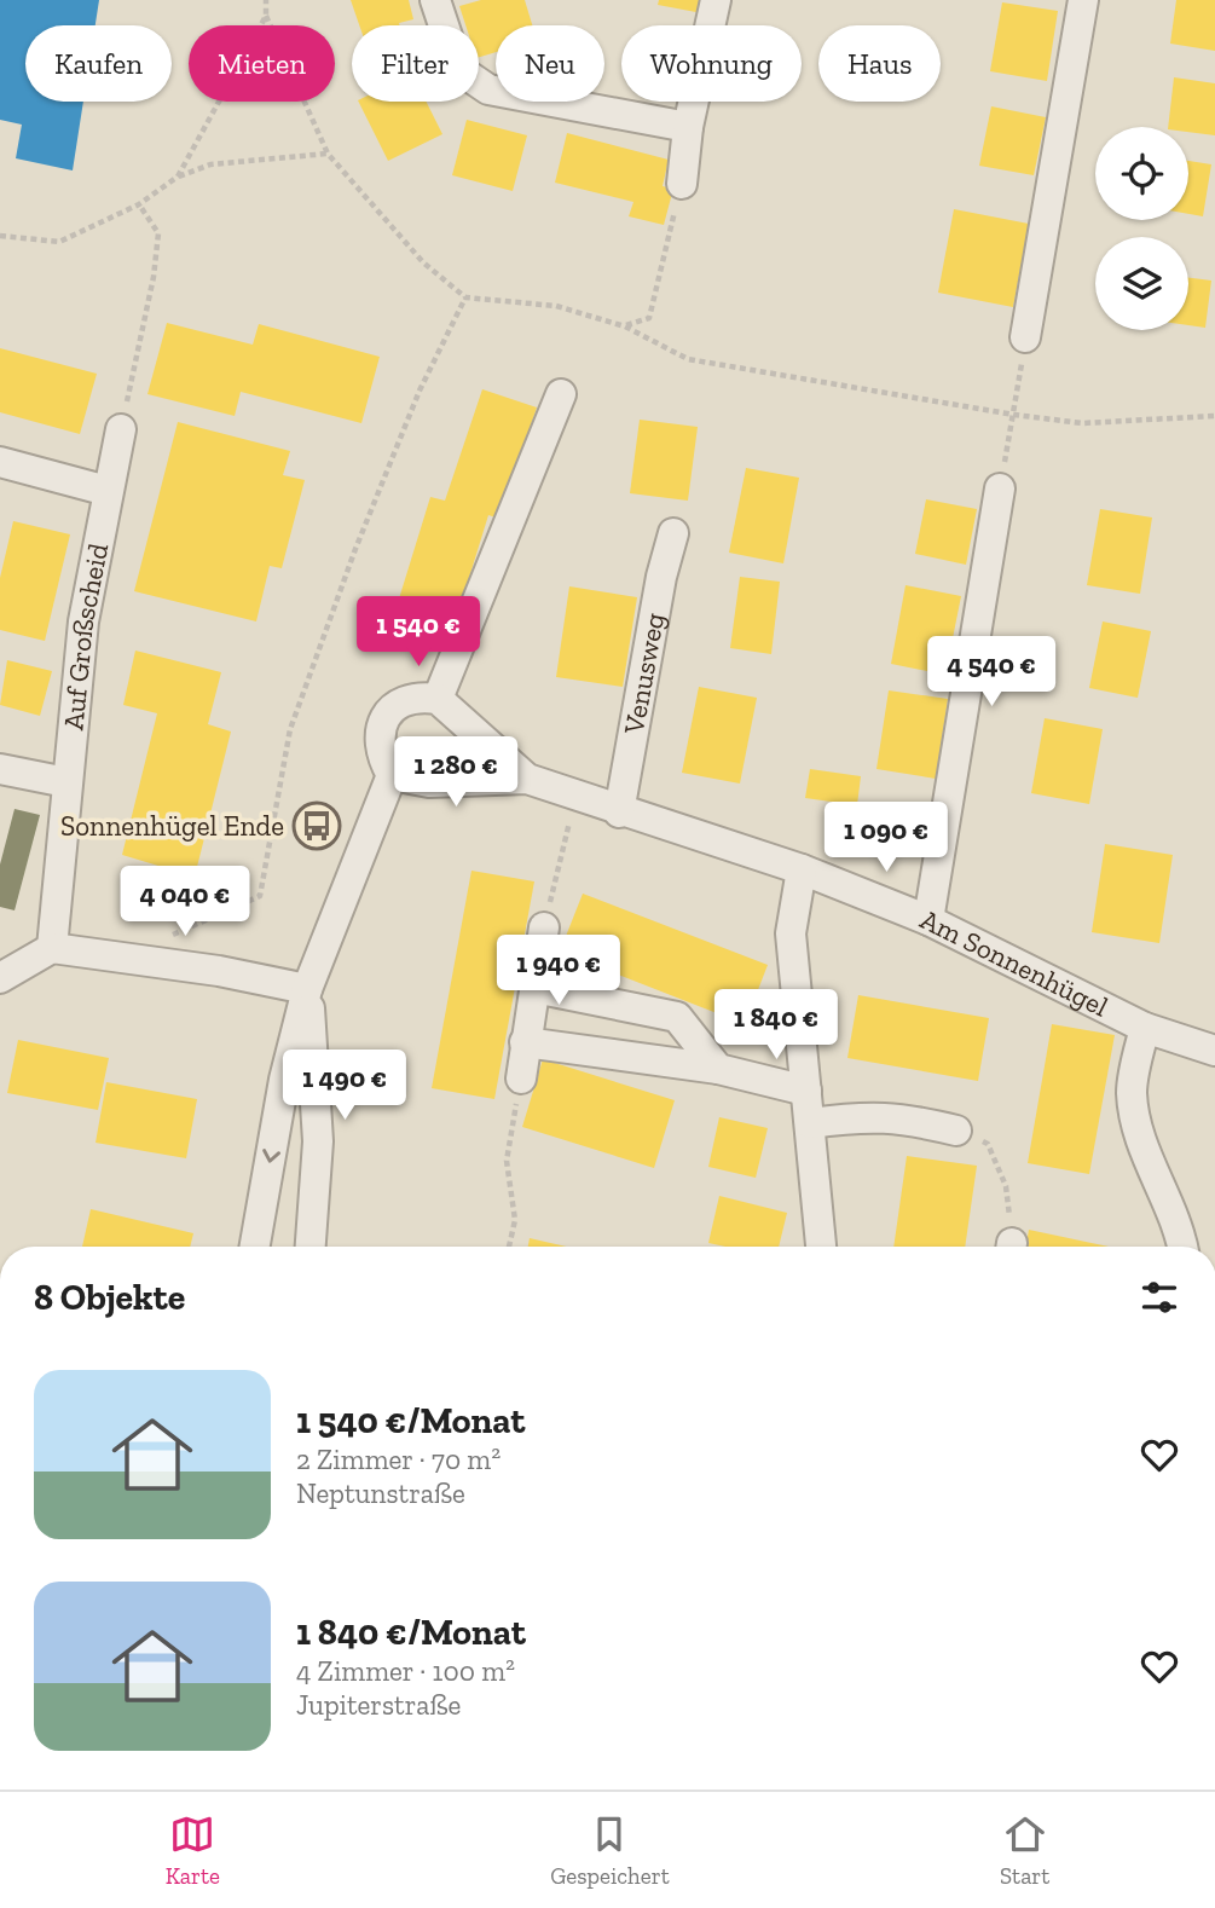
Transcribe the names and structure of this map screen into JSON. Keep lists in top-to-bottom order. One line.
{"streets":{"street":["Auf Großscheid","Venusweg","Am Sonnenhügel"]},"crossings":[["Venusweg","Am Sonnenhügel"]],"places":{"bus stop":["Sonnenhügel Ende"]},"page":{"chip":["Kaufen","Mieten","Filter","Neu","Wohnung","Haus"],"price":["1 540 €","4 540 €","1 280 €","1 090 €","4 040 €","1 940 €","1 840 €","1 490 €"],"heading":"8 Objekte","list":[{"name":"1 540 €/Monat","note":"2 Zimmer · 70 m² · Neptunstraße"},{"name":"1 840 €/Monat","note":"4 Zimmer · 100 m² · Jupiterstraße"}],"tabs":["Karte","Gespeichert","Start"]}}
